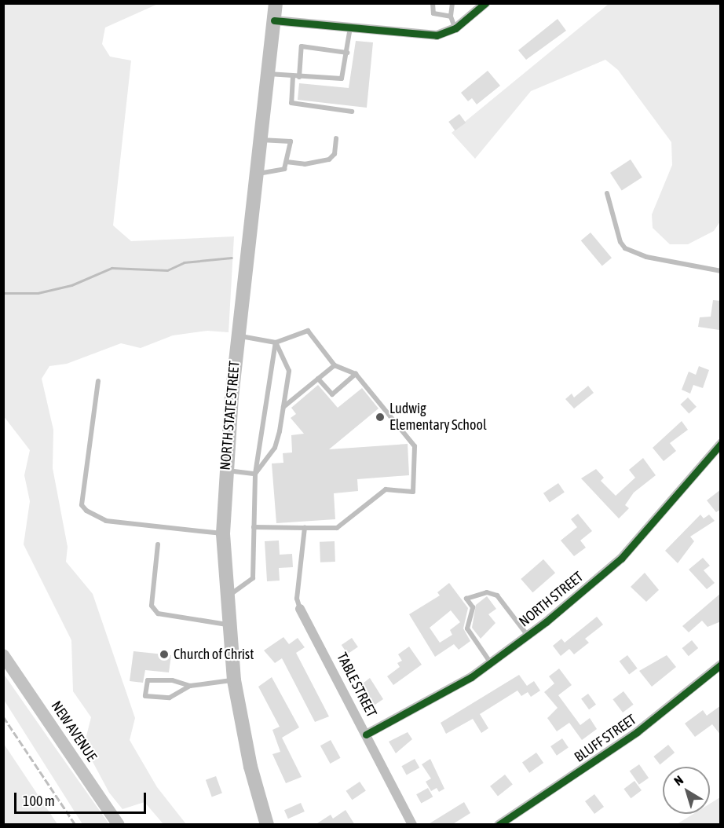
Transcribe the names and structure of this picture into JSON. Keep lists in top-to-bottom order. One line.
{"streets":{"main road":["NORTH STATE STREET","NEW AVENUE"],"street":["NORTH STREET","TABLE STREET","BLUFF STREET"]},"crossings":[["NORTH STREET","TABLE STREET"]],"places":["Ludwig Elementary School","Church of Christ"],"scale_bar":"100 m","north":"top left"}
